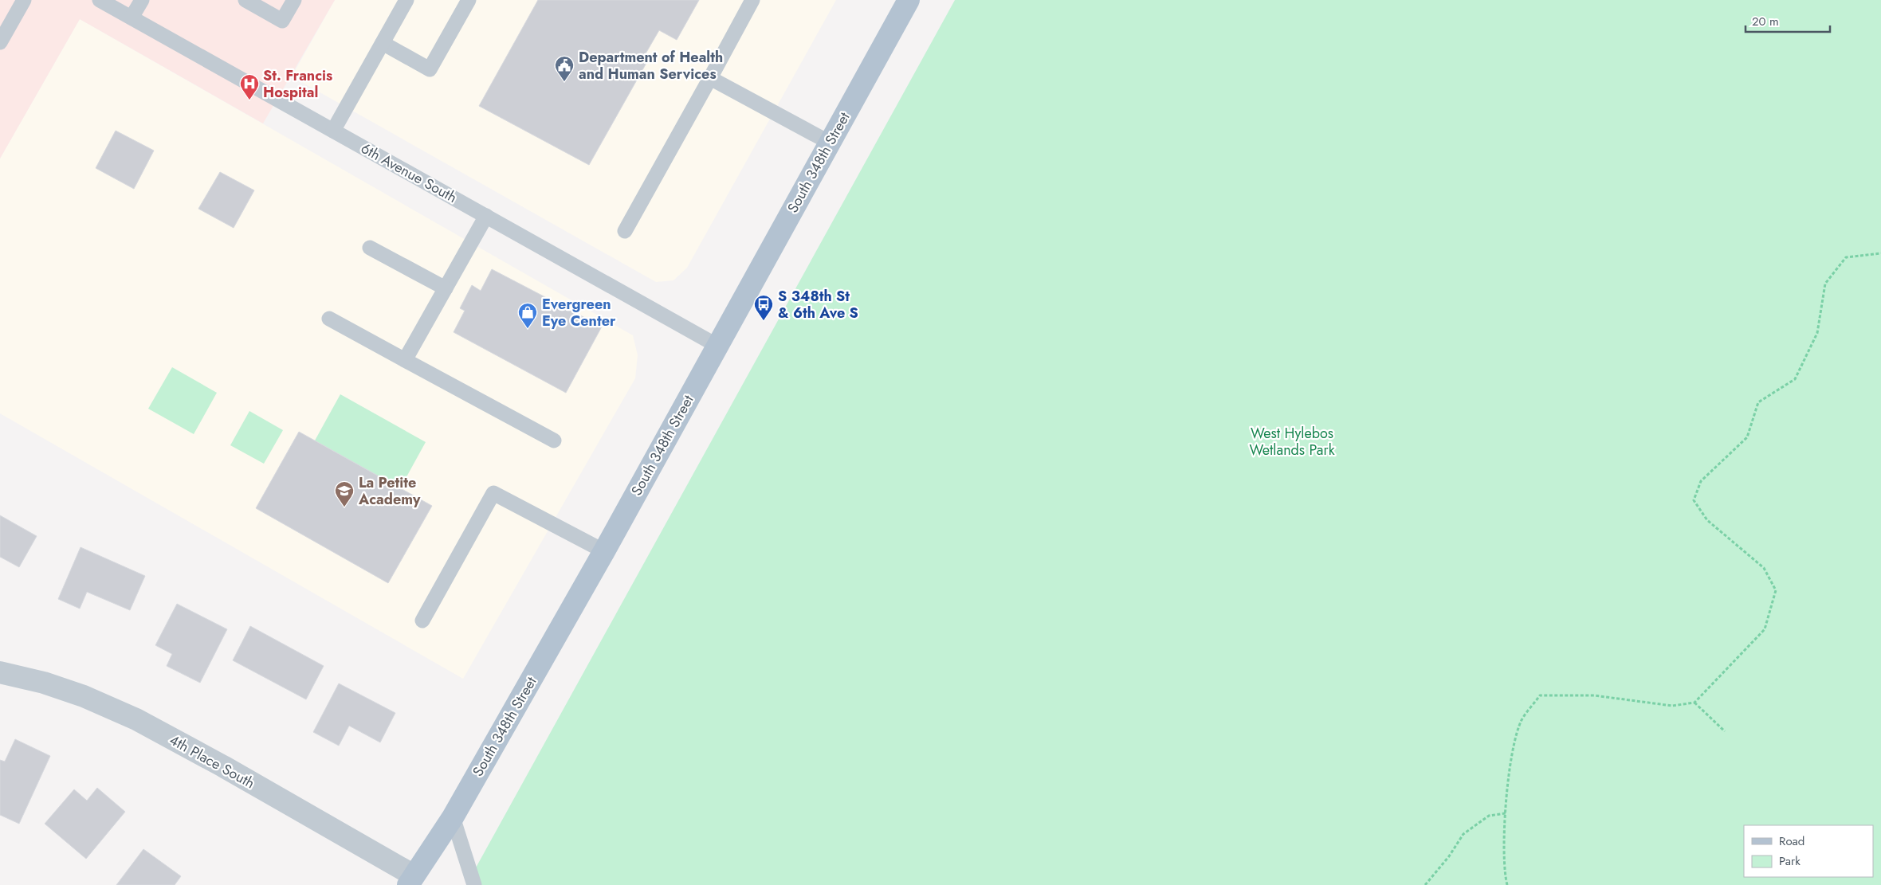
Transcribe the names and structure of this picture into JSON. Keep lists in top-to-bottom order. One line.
{"streets":{"main road":["South 348th Street"],"street":["4th Place South"],"lane":["6th Avenue South"]},"crossings":[["South 348th Street","6th Avenue South"],["South 348th Street","4th Place South"]],"parks":["West Hylebos Wetlands Park"],"places":{"public building":["Department of Health and Human Services"],"hospital":["St. Francis Hospital"],"bus stop":["S 348th St & 6th Ave S"],"shop":["Evergreen Eye Center"],"school or university":["La Petite Academy"]},"legend":["Road","Park"],"scale_bar":"20 m"}
